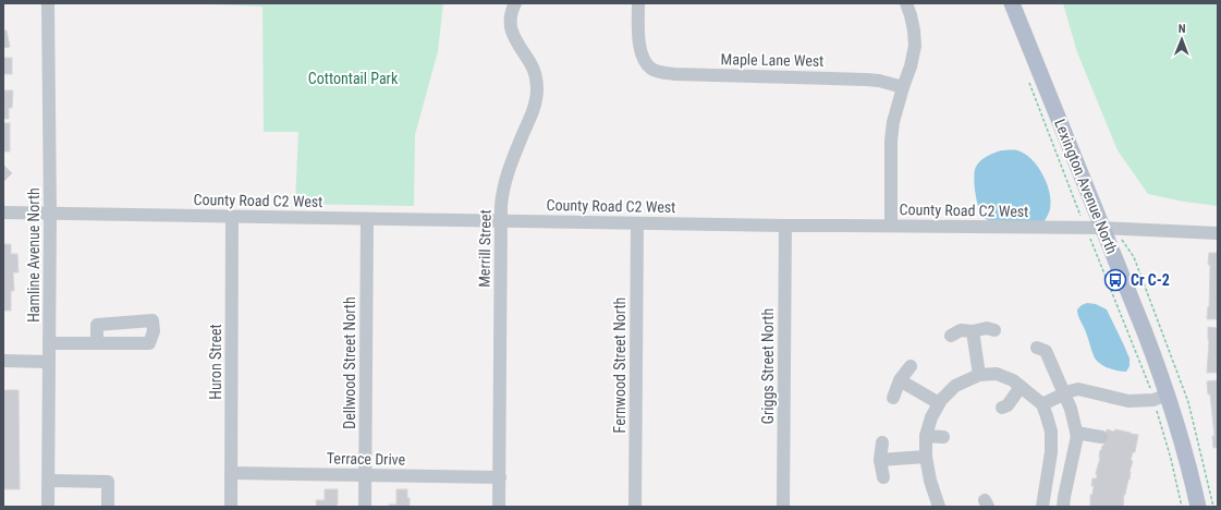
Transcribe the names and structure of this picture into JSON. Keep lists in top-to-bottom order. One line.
{"streets":{"main road":["Lexington Avenue North"],"street":["Maple Lane West","County Road C2 West","Merrill Street","Hamline Avenue North","Huron Street","Dellwood Street North","Fernwood Street North","Griggs Street North","Terrace Drive"]},"crossings":[["Lexington Avenue North","County Road C2 West"],["County Road C2 West","Merrill Street"],["County Road C2 West","Hamline Avenue North"],["County Road C2 West","Huron Street"],["County Road C2 West","Dellwood Street North"],["County Road C2 West","Fernwood Street North"],["County Road C2 West","Griggs Street North"],["Merrill Street","Terrace Drive"],["Huron Street","Terrace Drive"],["Dellwood Street North","Terrace Drive"]],"parks":["Cottontail Park"],"places":{"bus stop":["Cr C-2"]},"north":"top"}
